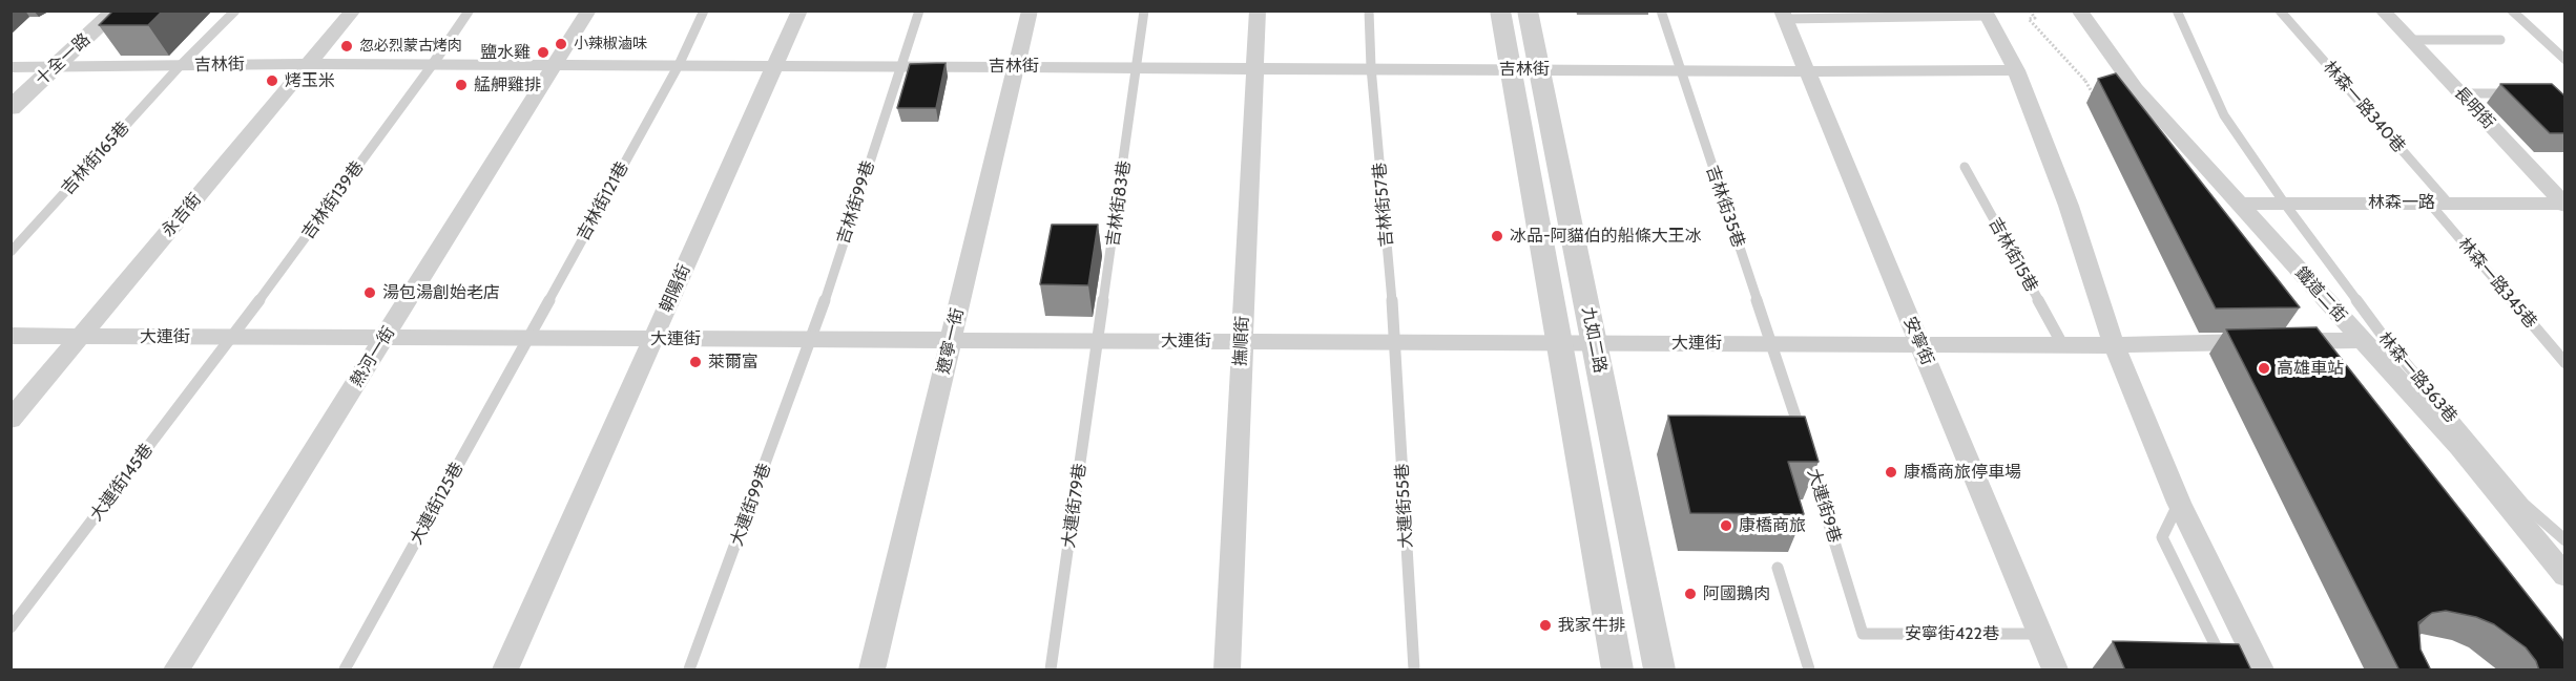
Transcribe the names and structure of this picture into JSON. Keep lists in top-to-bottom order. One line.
{"streets":{"street":["十全一路","吉林街","長明街","林森一路","永吉街","朝陽街","鐵道二街","大連街","九如二路","遼寧一街","撫順街","安寧街","熱河一街"],"lane":["林森一路340巷","吉林街165巷","吉林街139巷","吉林街121巷","吉林街99巷","吉林街83巷","吉林街57巷","吉林街35巷","吉林街15巷","林森一路345巷","林森一路363巷","大連街145巷","大連街125巷","大連街99巷","大連街79巷","大連街55巷","大連街9巷","安寧街422巷"]},"crossings":[["十全一路","吉林街"],["吉林街","吉林街165巷"],["吉林街","吉林街139巷"],["吉林街","吉林街121巷"],["吉林街","吉林街99巷"],["吉林街","吉林街83巷"],["吉林街","吉林街57巷"],["吉林街","吉林街35巷"],["吉林街","永吉街"],["吉林街","朝陽街"],["吉林街","九如二路"],["吉林街","遼寧一街"],["吉林街","撫順街"],["吉林街","安寧街"],["吉林街","熱河一街"],["林森一路340巷","林森一路"],["林森一路340巷","林森一路345巷"],["長明街","林森一路"],["吉林街139巷","大連街"],["吉林街139巷","大連街145巷"],["吉林街121巷","大連街"],["吉林街121巷","大連街125巷"],["吉林街99巷","大連街"],["吉林街99巷","大連街99巷"],["林森一路","林森一路345巷"],["林森一路","鐵道二街"],["林森一路","林森一路363巷"],["吉林街83巷","大連街"],["吉林街83巷","大連街79巷"],["吉林街57巷","大連街"],["吉林街57巷","大連街55巷"],["吉林街35巷","大連街"],["吉林街35巷","大連街9巷"],["永吉街","大連街"],["吉林街15巷","大連街"],["朝陽街","大連街"],["鐵道二街","大連街"],["大連街","九如二路"],["大連街","遼寧一街"],["大連街","撫順街"],["大連街","安寧街"],["大連街","熱河一街"],["大連街","大連街145巷"],["大連街","大連街125巷"],["大連街","大連街99巷"],["大連街","大連街79巷"],["大連街","大連街55巷"],["大連街","大連街9巷"],["安寧街","安寧街422巷"],["大連街9巷","安寧街422巷"]],"places":["小辣椒滷味","忽必烈蒙古烤肉","鹽水雞","烤玉米","艋舺雞排","冰品-阿貓伯的船條大王冰","湯包湯創始老店","萊爾富","高雄車站","康橋商旅停車場","康橋商旅","阿國鵝肉","我家牛排"]}
